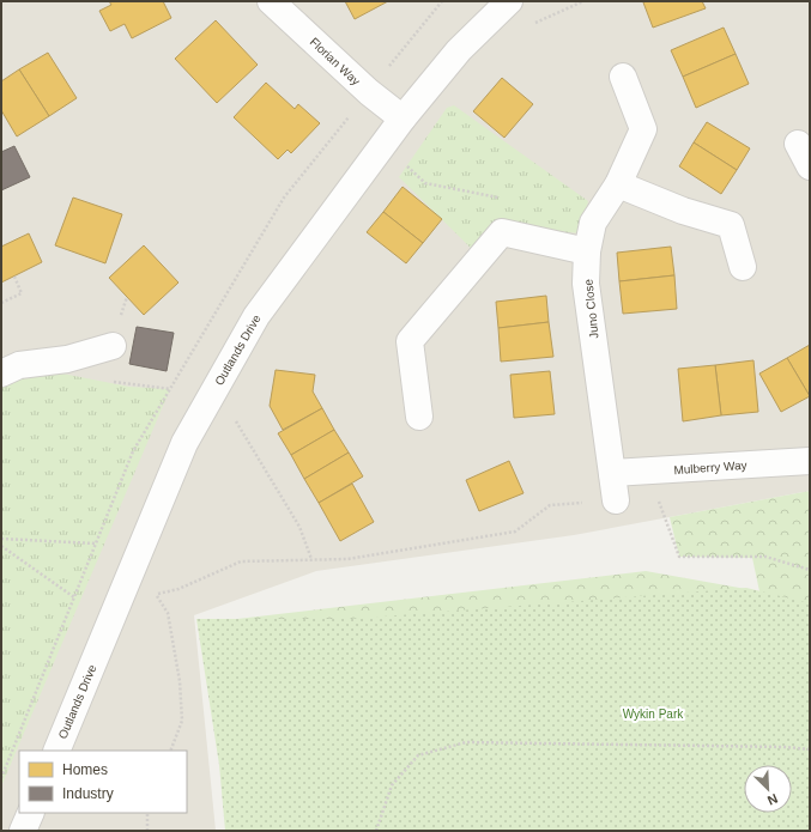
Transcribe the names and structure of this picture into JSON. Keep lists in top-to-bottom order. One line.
{"streets":{"street":["Florian Way","Juno Close","Outlands Drive","Mulberry Way"]},"crossings":[["Florian Way","Outlands Drive"],["Juno Close","Mulberry Way"]],"parks":["Wykin Park"],"legend":["Homes","Industry"],"north":"bottom right"}
